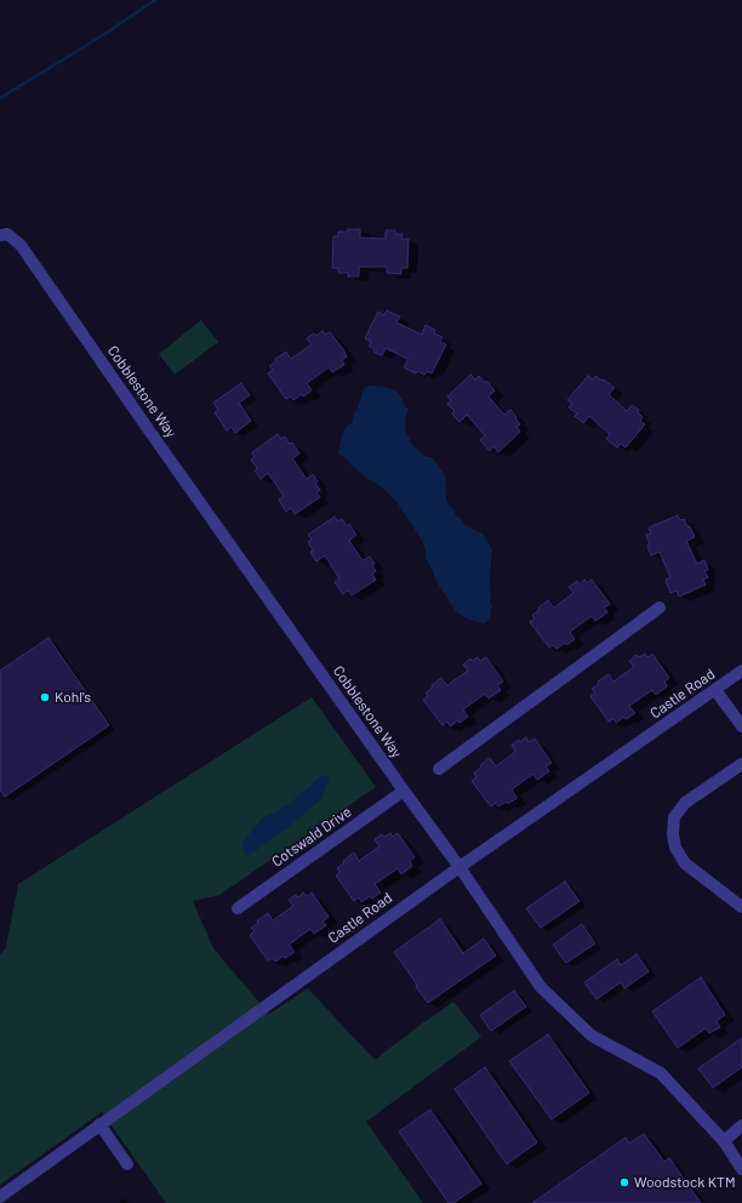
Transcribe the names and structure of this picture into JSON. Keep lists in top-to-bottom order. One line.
{"streets":{"street":["Cobblestone Way","Castle Road","Cotswald Drive"]},"crossings":[["Cobblestone Way","Castle Road"],["Cobblestone Way","Cotswald Drive"]],"places":["Kohl's","Woodstock KTM"]}
